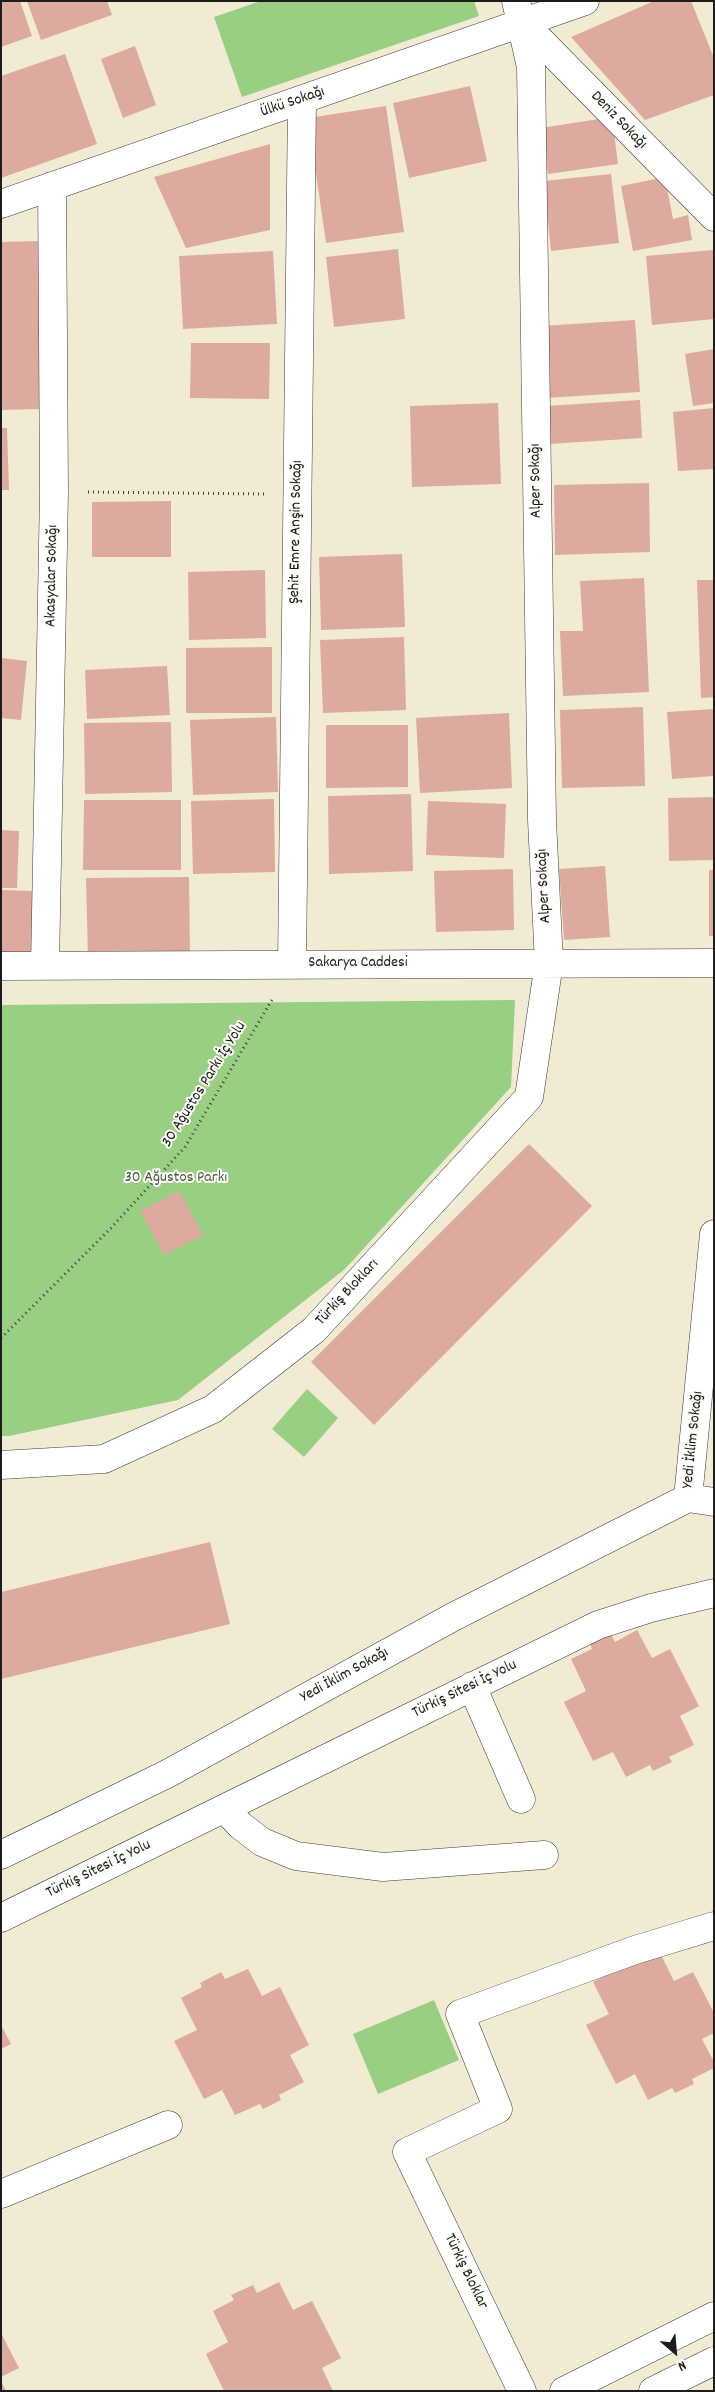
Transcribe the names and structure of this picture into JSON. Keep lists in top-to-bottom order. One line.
{"streets":{"street":["Ülkü Sokağı","Deniz Sokağı","Alper Sokağı","Şehit Emre Anşin Sokağı","Akasyalar Sokağı","Sakarya Caddesi","Türkiş Blokları","Yedi İklim Sokağı","Türkiş Sitesi İç Yolu","Türkiş Bloklar"],"path":["30 Ağustos Parkı İç Yolu"]},"crossings":[["Ülkü Sokağı","Deniz Sokağı"],["Ülkü Sokağı","Alper Sokağı"],["Ülkü Sokağı","Şehit Emre Anşin Sokağı"],["Ülkü Sokağı","Akasyalar Sokağı"],["Deniz Sokağı","Alper Sokağı"],["Alper Sokağı","Sakarya Caddesi"],["Alper Sokağı","Türkiş Blokları"],["Şehit Emre Anşin Sokağı","Sakarya Caddesi"],["Şehit Emre Anşin Sokağı","30 Ağustos Parkı İç Yolu"],["Akasyalar Sokağı","Sakarya Caddesi"],["Sakarya Caddesi","30 Ağustos Parkı İç Yolu"],["Sakarya Caddesi","Türkiş Blokları"]],"parks":["30 Ağustos Parkı"],"north":"bottom right"}
